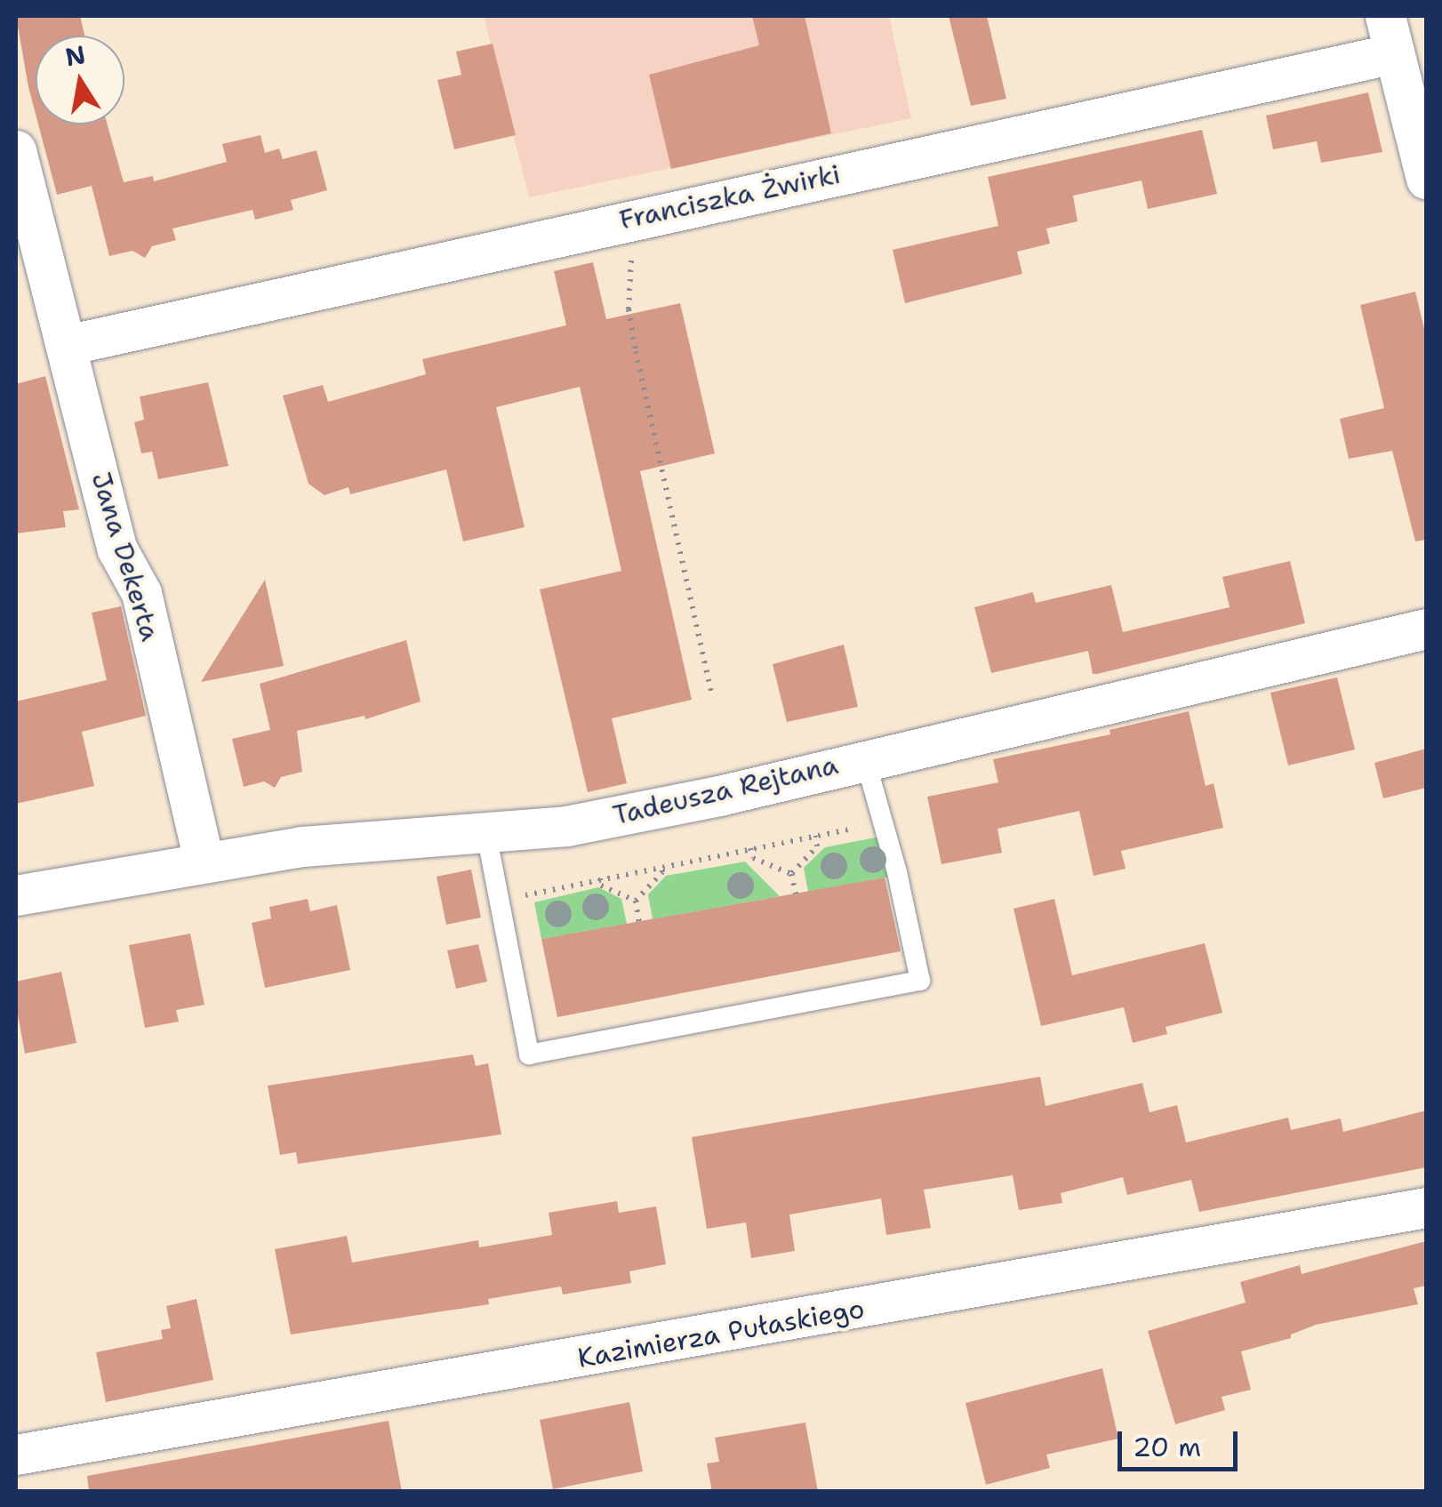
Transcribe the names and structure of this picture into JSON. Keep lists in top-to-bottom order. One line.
{"streets":{"street":["Franciszka Żwirki","Jana Dekerta","Tadeusza Rejtana","Kazimierza Pułaskiego"]},"crossings":[["Franciszka Żwirki","Jana Dekerta"],["Jana Dekerta","Tadeusza Rejtana"]],"scale_bar":"20 m","north":"top"}
